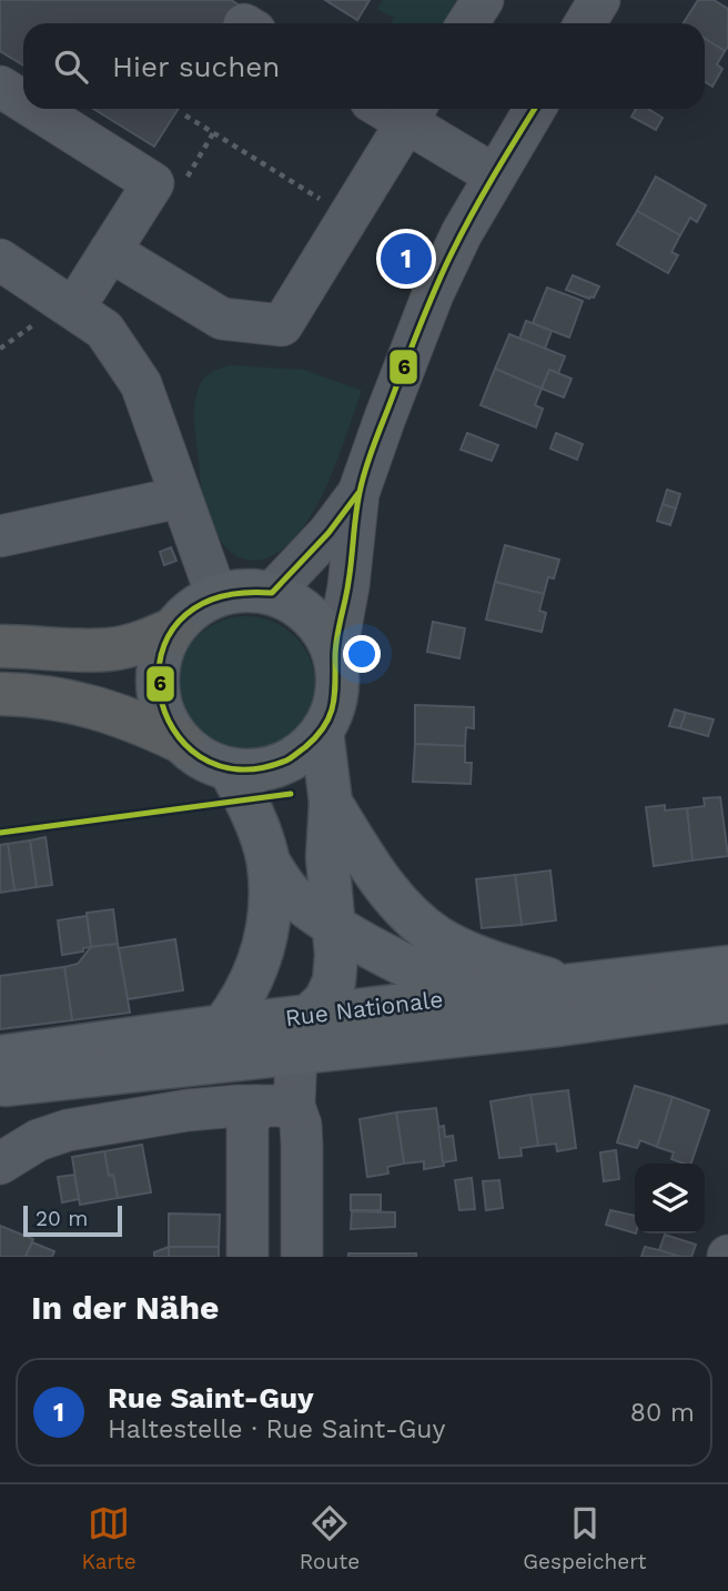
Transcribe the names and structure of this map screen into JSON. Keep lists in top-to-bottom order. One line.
{"streets":{"main road":["Rue Nationale"]},"lines":["transit line 6"],"scale_bar":"20 m","page":{"search":"Hier suchen","pins":"1","scale":"20 m","heading":"In der Nähe","list":[{"mark":"1","name":"Rue Saint-Guy","note":"Haltestelle · Rue Saint-Guy","value":"80 m"}],"nav":["Karte","Route","Gespeichert"]}}
